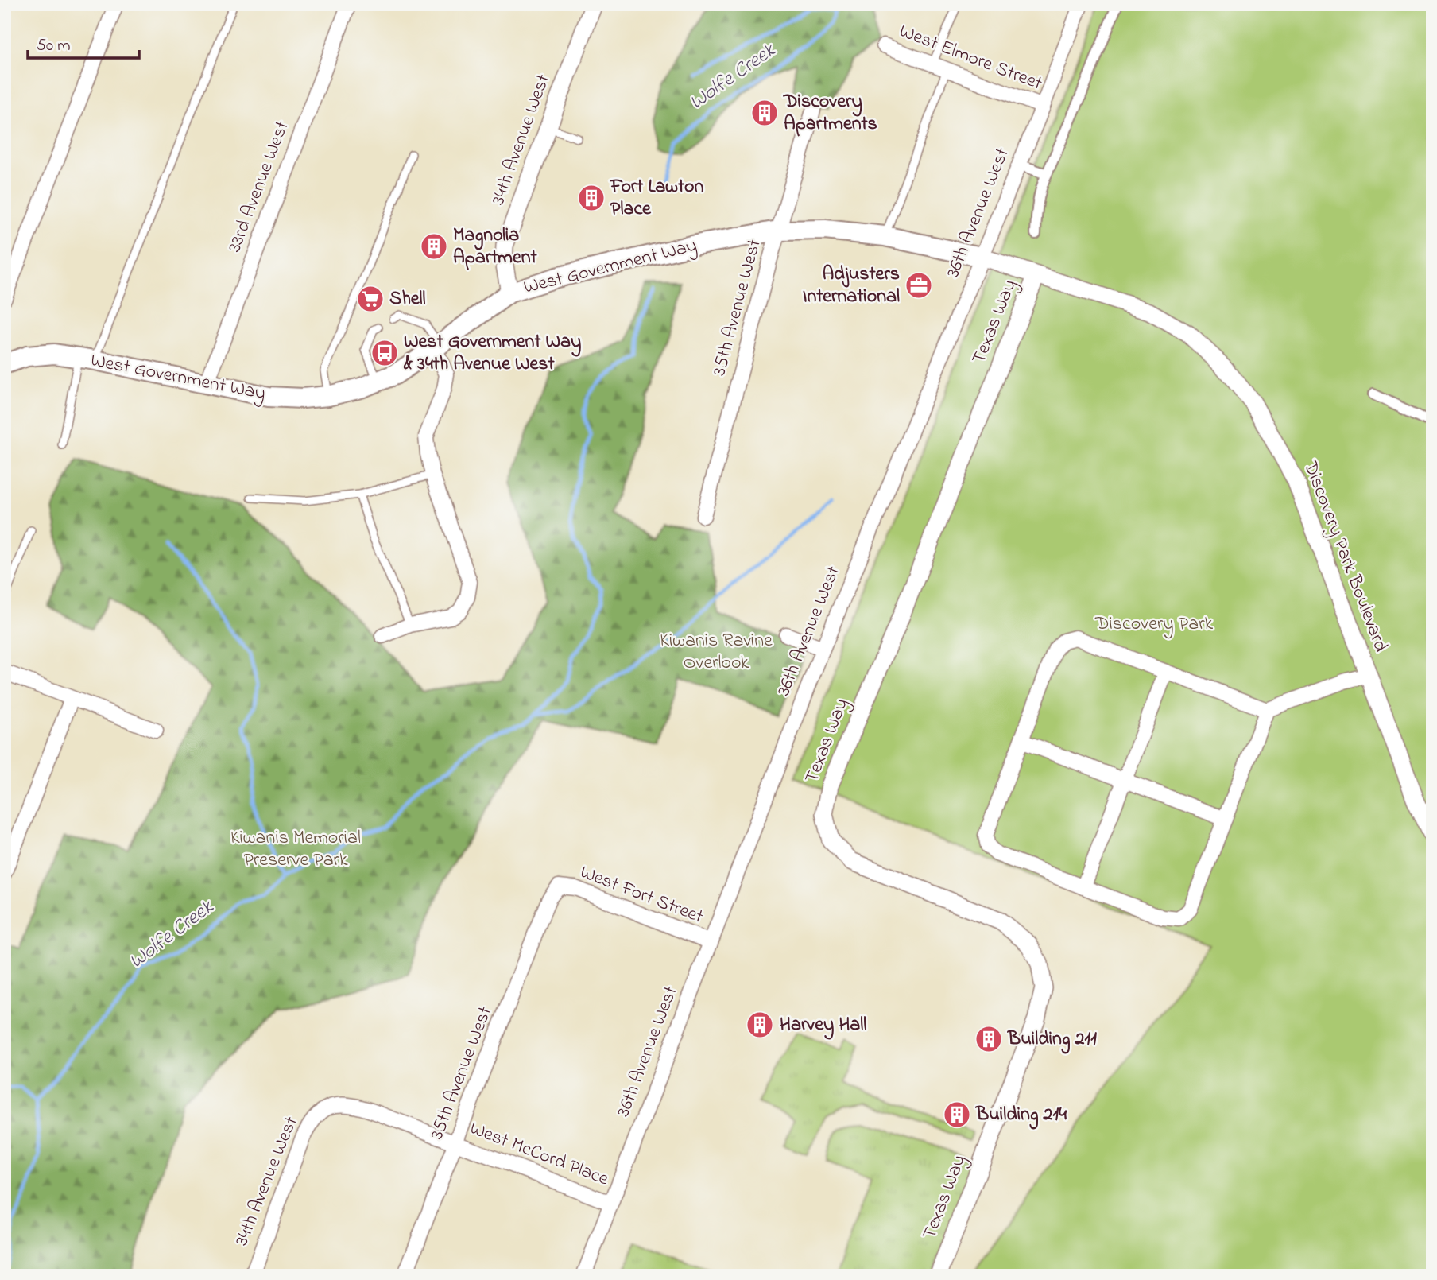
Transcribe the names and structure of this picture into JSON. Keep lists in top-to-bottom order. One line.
{"streets":{"main road":["West Government Way"],"street":["West Elmore Street","34th Avenue West","33rd Avenue West","36th Avenue West","35th Avenue West","Texas Way","Discovery Park Boulevard","West Fort Street","West McCord Place"]},"crossings":[["West Elmore Street","36th Avenue West"],["34th Avenue West","West Government Way"],["34th Avenue West","West McCord Place"],["33rd Avenue West","West Government Way"],["36th Avenue West","West Government Way"],["36th Avenue West","Discovery Park Boulevard"],["36th Avenue West","West Fort Street"],["36th Avenue West","West McCord Place"],["West Government Way","35th Avenue West"],["West Government Way","Discovery Park Boulevard"],["35th Avenue West","West Fort Street"],["35th Avenue West","West McCord Place"],["Texas Way","Discovery Park Boulevard"]],"water":["Wolfe Creek"],"parks":["Discovery Park","Kiwanis Ravine Overlook","Kiwanis Memorial Preserve Park"],"places":{"building":["Discovery Apartments","Fort Lawton Place","Magnolia Apartment","Harvey Hall","Building 211","Building 214"],"office":["Adjusters International"],"supermarket":["Shell"],"bus stop":["West Government Way & 34th Avenue West"]},"scale_bar":"50 m"}
